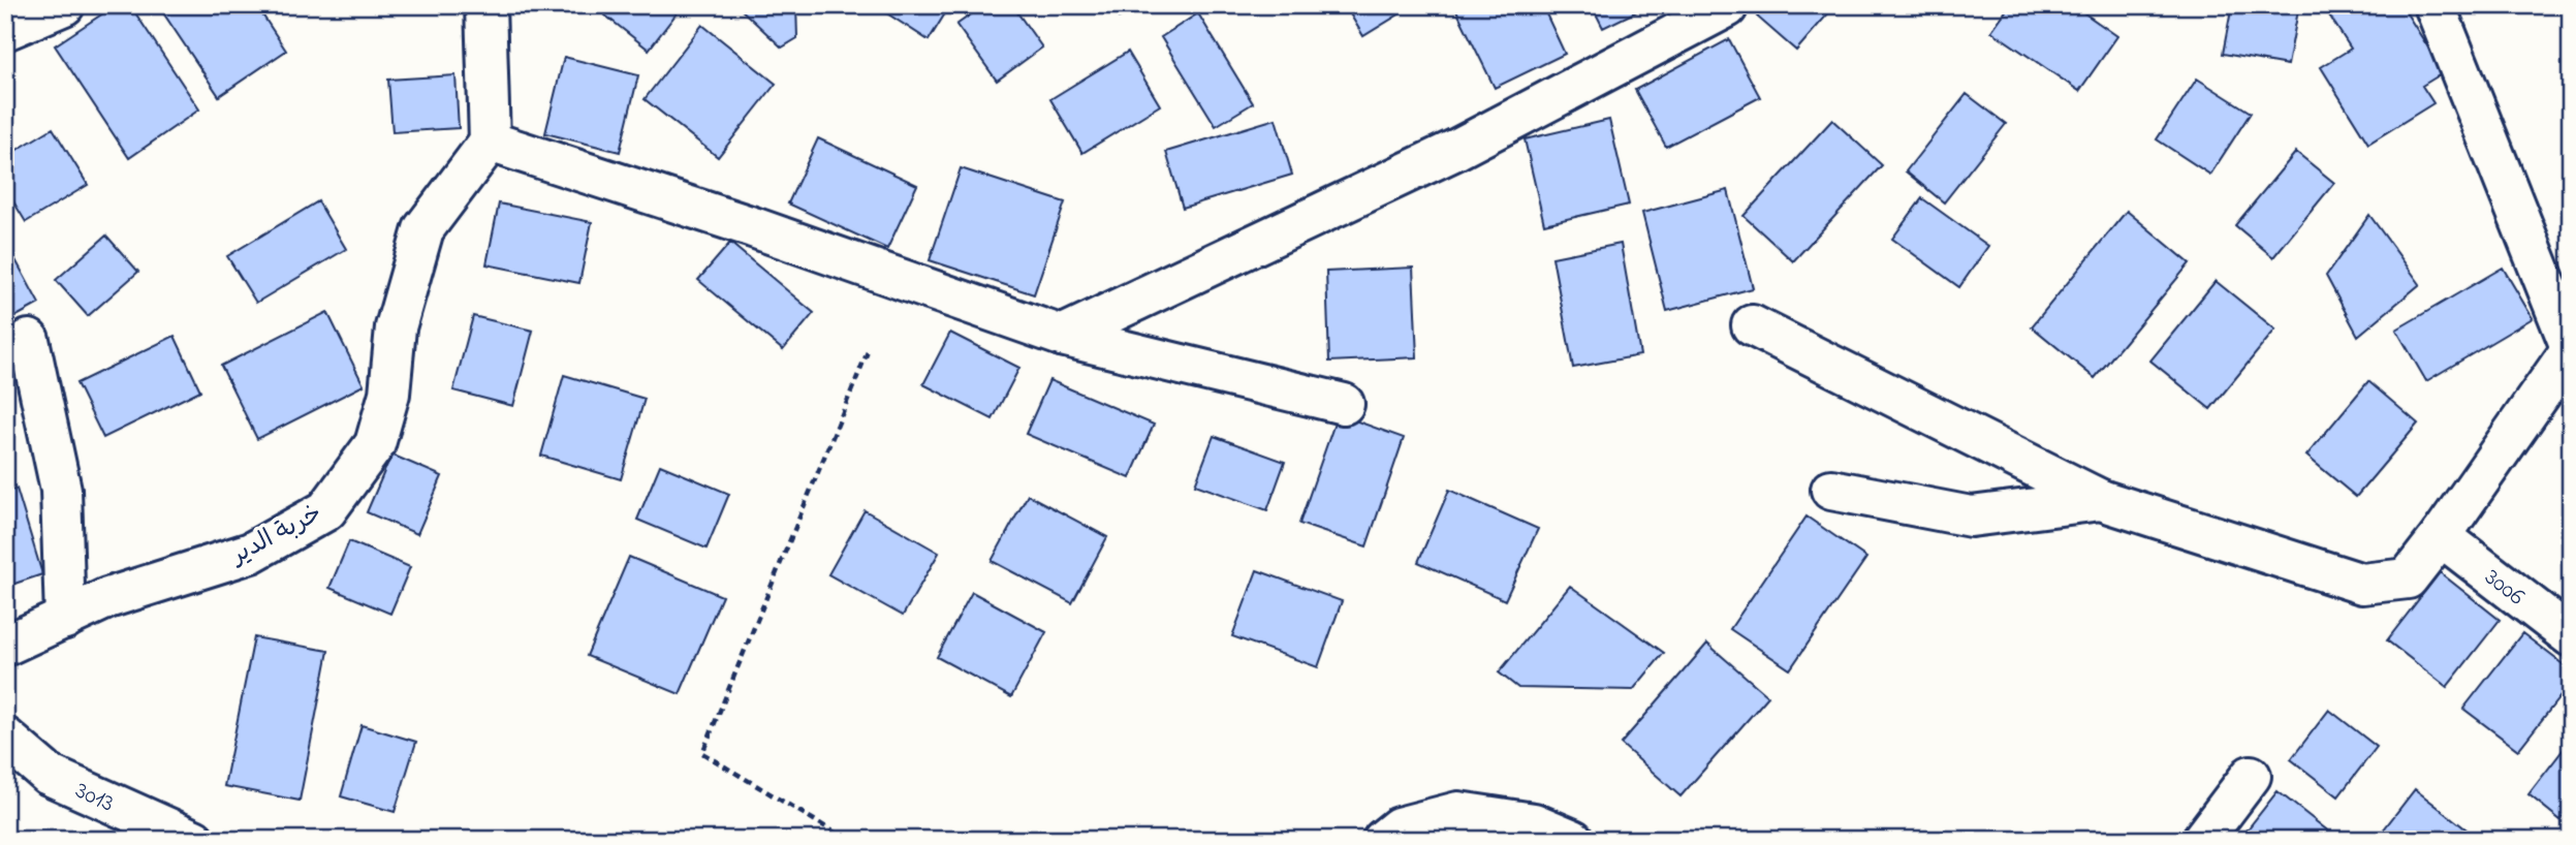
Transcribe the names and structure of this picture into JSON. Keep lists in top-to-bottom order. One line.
{"streets":{"street":["خربة الدير","3006","3013"]}}
